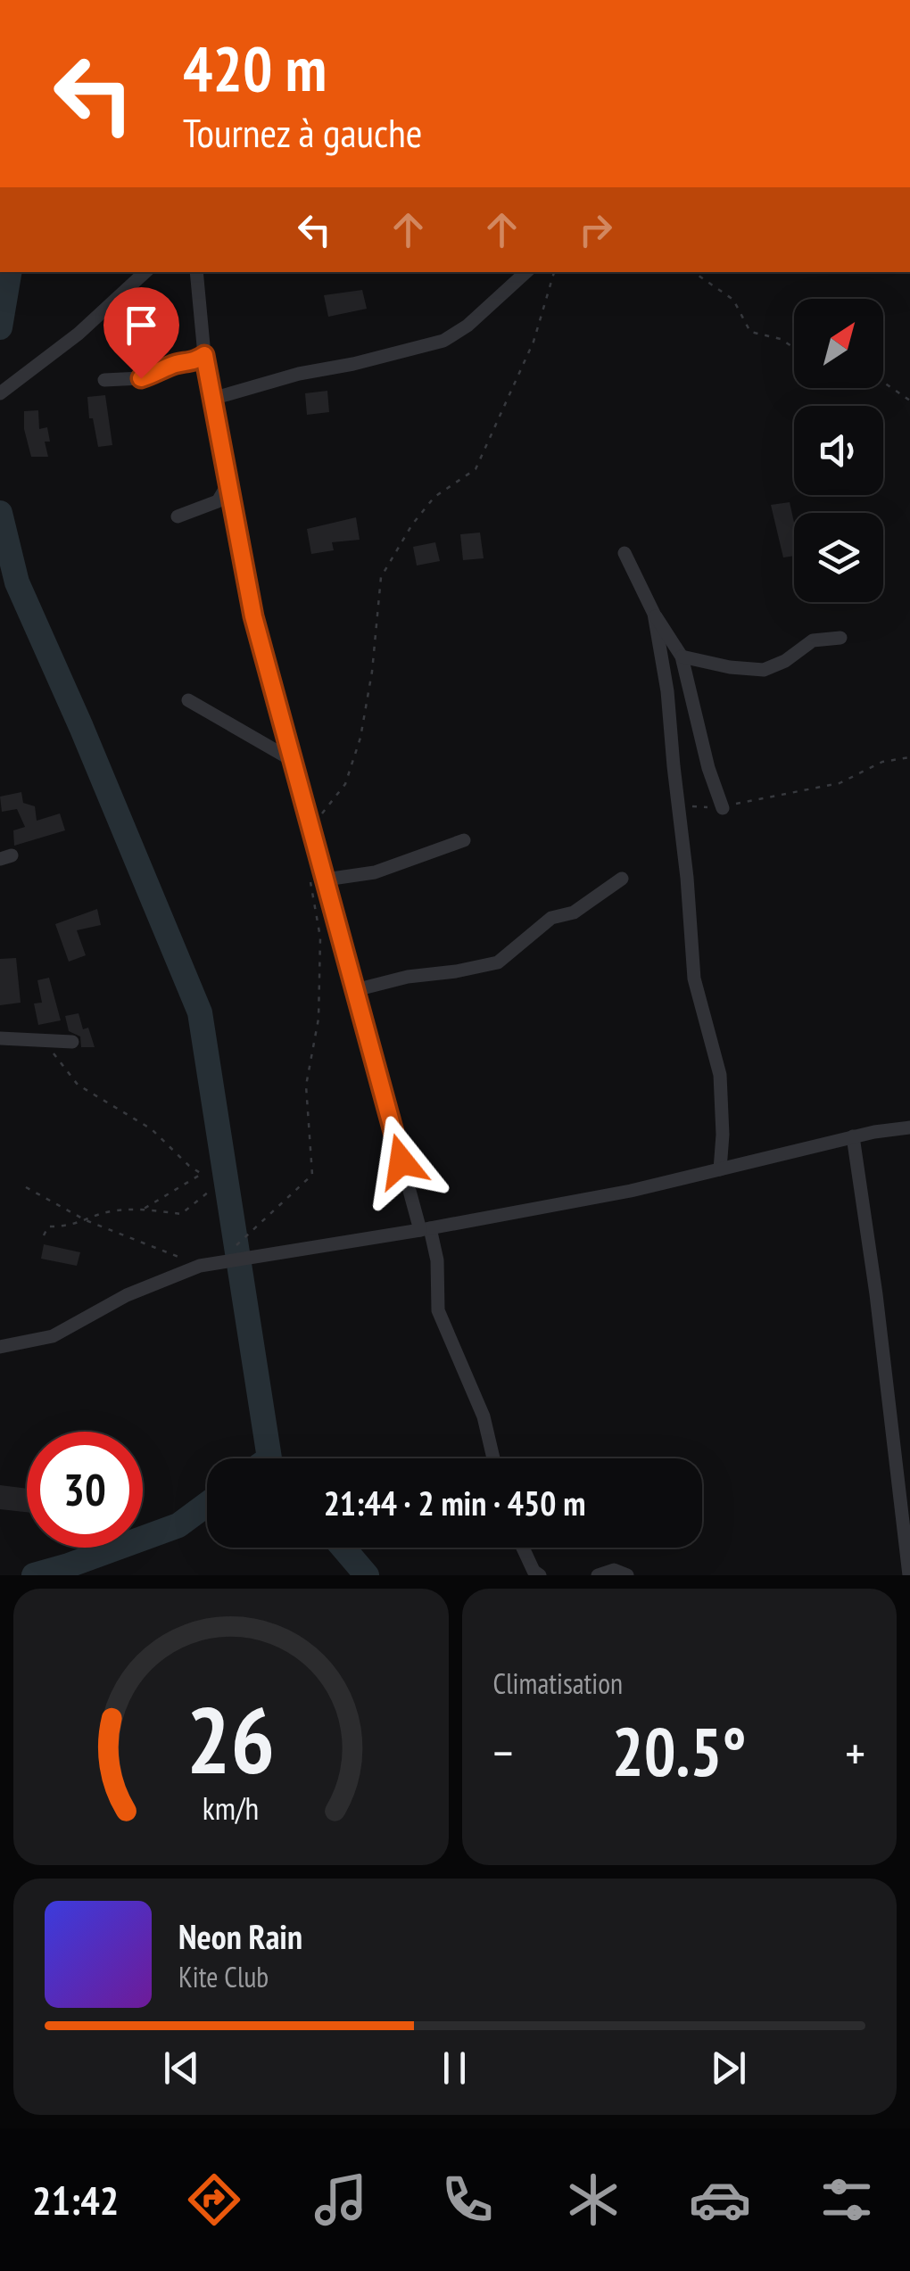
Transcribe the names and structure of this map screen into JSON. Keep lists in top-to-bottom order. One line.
{"north":"top right","page":{"turn":["420 m","Tournez à gauche"],"limit":"30","trip":"21:44 · 2 min · 450 m","tile":"Climatisation","heat":["−","20.5°","+"],"song":["Neon Rain","Kite Club"],"tabs":"21:42","gauge":["26","km/h"]}}
